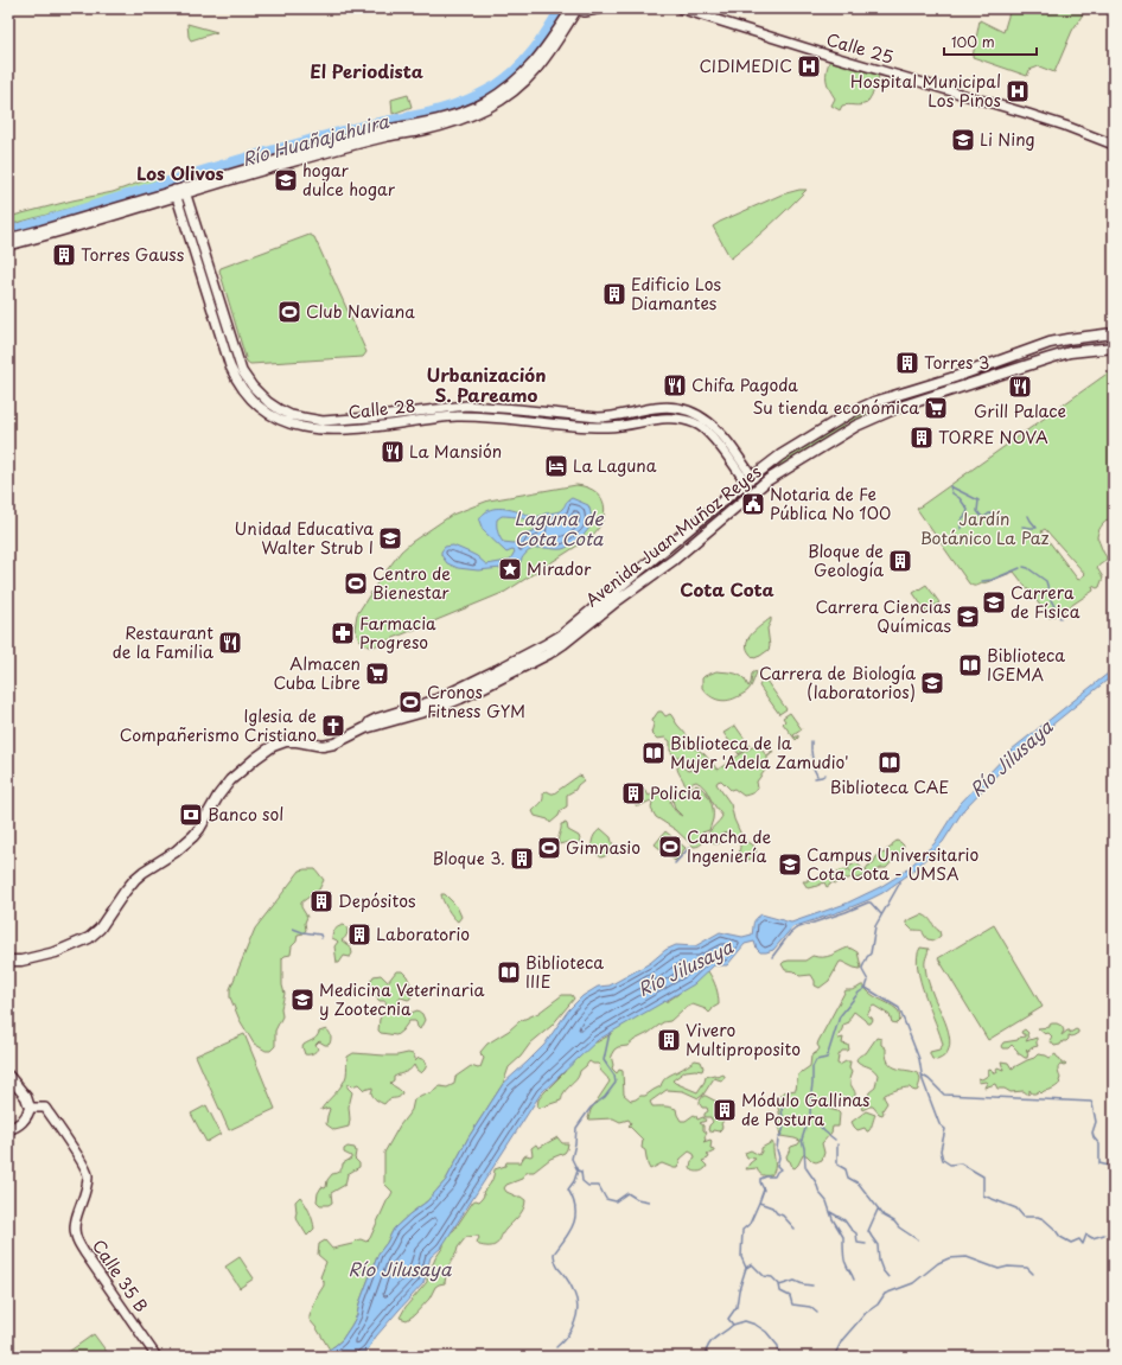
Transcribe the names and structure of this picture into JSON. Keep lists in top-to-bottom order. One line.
{"streets":{"main road":["Calle 25","Calle 28","Avenida Juan Muñoz Reyes","Calle 35 B"]},"crossings":[["Calle 28","Avenida Juan Muñoz Reyes"]],"districts":["El Periodista","Los Olivos","Urbanización S. Pareamo","Cota Cota"],"water":["Río Huañajahuira","Laguna de Cota Cota","Río Jilusaya"],"parks":["Jardín Botánico La Paz"],"places":{"hospital":["CIDIMEDIC","Hospital Municipal Los Pinos"],"school or university":["Li Ning","hogar dulce hogar","Unidad Educativa Walter Strub I","Carrera de Física","Carrera Ciencias Químicas","Carrera de Biología (laboratorios)","Campus Universitario Cota Cota - UMSA","Medicina Veterinaria y Zootecnia"],"building":["Torres Gauss","Edificio Los Diamantes","Torres 3","TORRE NOVA","Bloque de Geología","Policia","Bloque 3.","Depósitos","Laboratorio","Vivero Multiproposito","Módulo Gallinas de Postura"],"sports":["Club Naviana","Centro de Bienestar","Cronos Fitness GYM","Cancha de Ingeniería","Gimnasio"],"restaurant":["Chifa Pagoda","Grill Palace","La Mansión","Restaurant de la Familia"],"supermarket":["Su tienda económica","Almacen Cuba Libre"],"hotel":["La Laguna"],"public building":["Notaria de Fe Pública No 100"],"place":["Mirador"],"pharmacy":["Farmacia Progreso"],"library":["Biblioteca IGEMA","Biblioteca de la Mujer 'Adela Zamudio'","Biblioteca CAE","Biblioteca IIIE"],"church":["Iglesia de Compañerismo Cristiano"],"bank":["Banco sol"]},"scale_bar":"100 m"}
